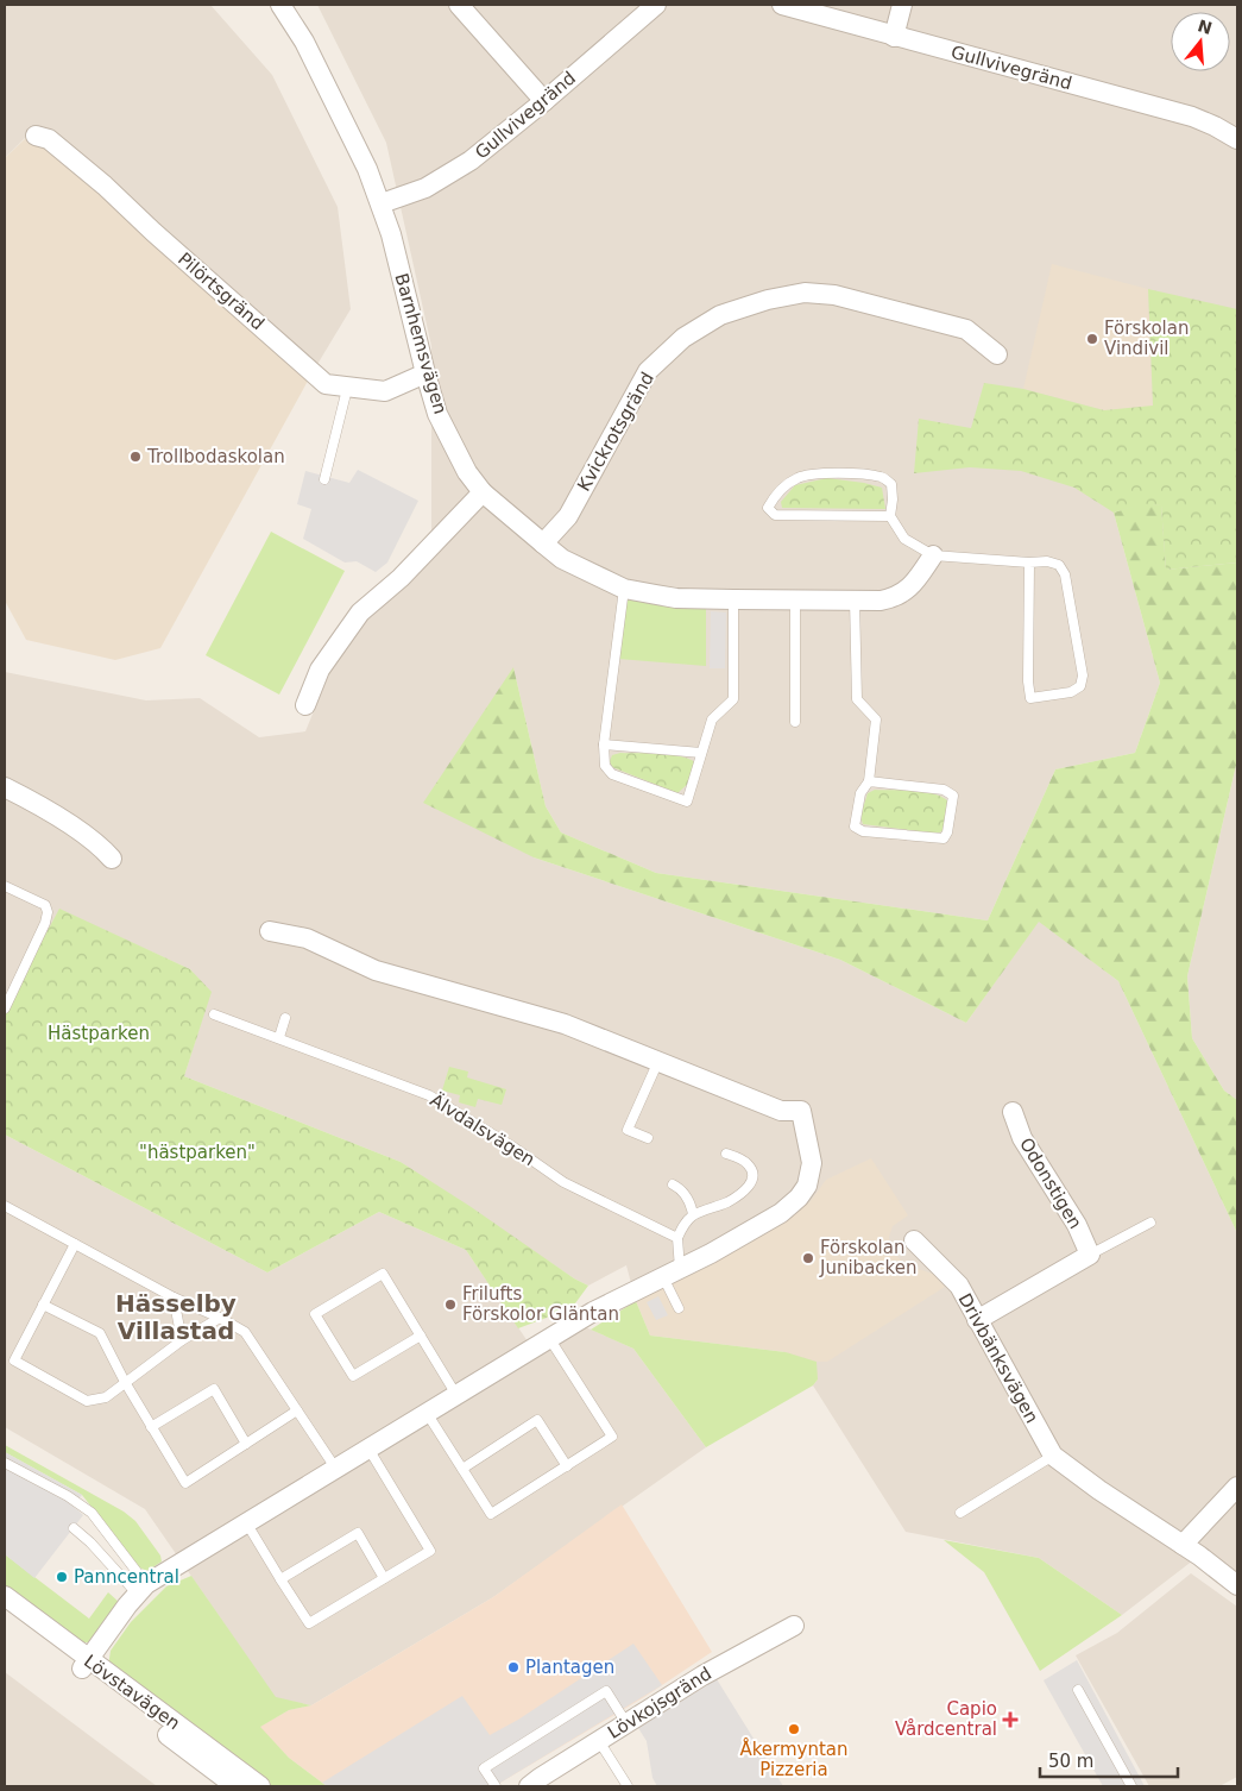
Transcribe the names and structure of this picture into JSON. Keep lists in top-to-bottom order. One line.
{"streets":{"street":["Gullvivegränd","Pilörtsgränd","Barnhemsvägen","Kvickrotsgränd","Odonstigen","Drivbänksvägen","Lövstavägen","Lövkojsgränd"],"lane":["Älvdalsvägen"]},"crossings":[["Gullvivegränd","Barnhemsvägen"],["Pilörtsgränd","Barnhemsvägen"]],"districts":["Hässelby Villastad"],"parks":["Hästparken","\"hästparken\""],"places":{"other":["Förskolan Vindivil","Trollbodaskolan","Förskolan Junibacken","Frilufts Förskolor Gläntan","Panncentral","Plantagen","Åkermyntan Pizzeria"],"health":["Capio Vårdcentral"]},"scale_bar":"50 m","north":"top"}
